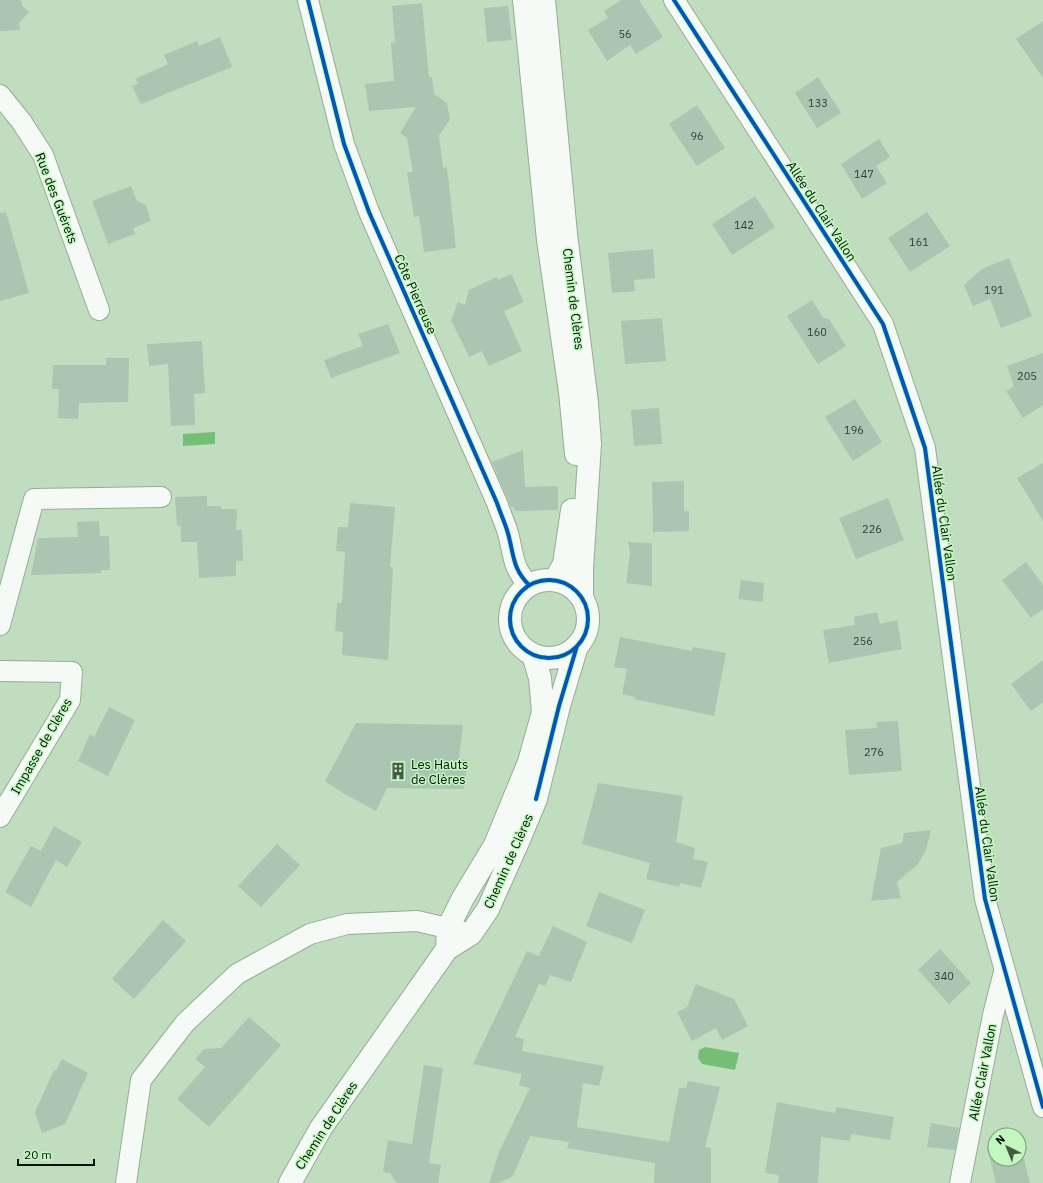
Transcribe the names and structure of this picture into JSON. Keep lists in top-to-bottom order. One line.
{"streets":{"street":["Rue des Guérets","Allée du Clair Vallon","Côte Pierreuse","Chemin de Clères","Impasse de Clères","Allée Clair Vallon"]},"crossings":[["Allée du Clair Vallon","Allée Clair Vallon"],["Côte Pierreuse","Chemin de Clères"]],"places":{"building":["Les Hauts de Clères"]},"house_numbers":["56","133","96","147","142","161","191","160","205","196","226","256","276","340"],"scale_bar":"20 m","north":"top left"}
